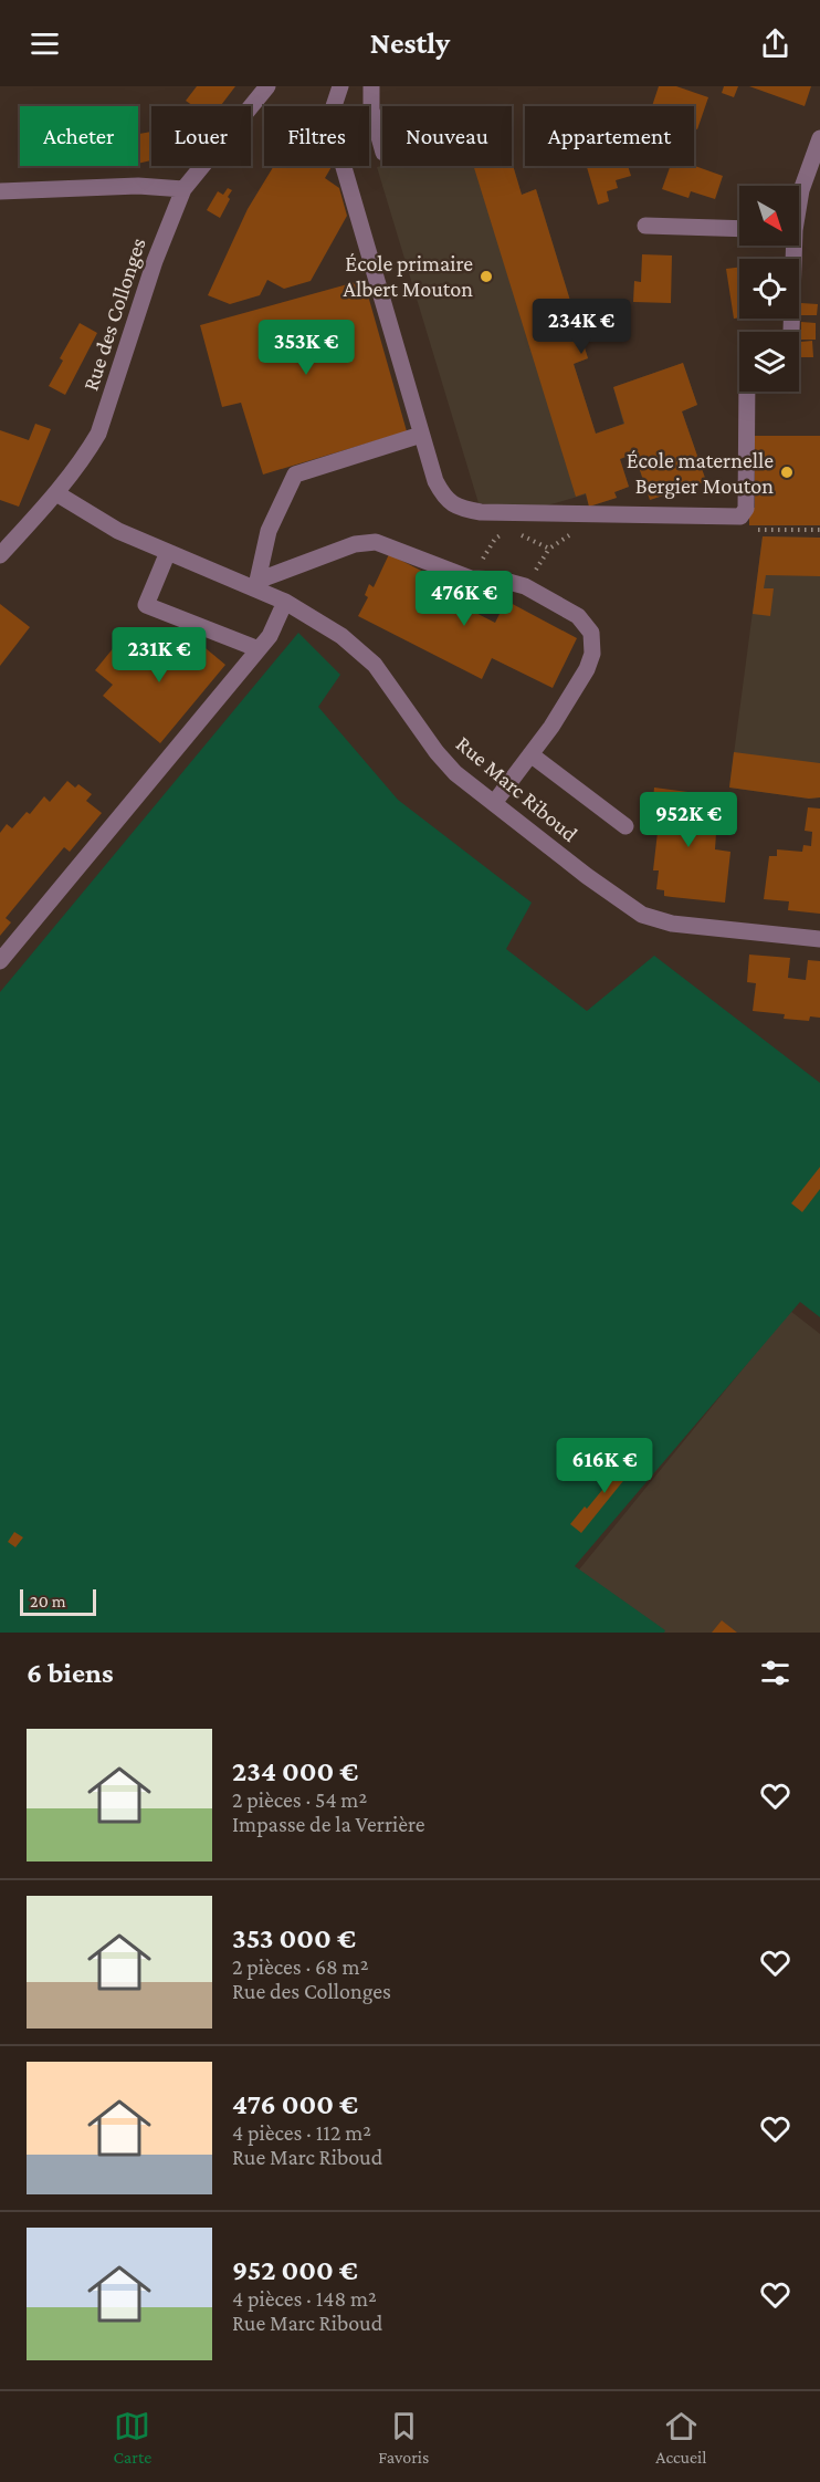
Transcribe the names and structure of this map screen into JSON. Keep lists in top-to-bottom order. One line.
{"streets":{"street":["Rue des Collonges","Rue Marc Riboud"]},"crossings":[["Rue des Collonges","Rue Marc Riboud"]],"places":["École primaire Albert Mouton","École maternelle Bergier Mouton"],"scale_bar":"20 m","north":"bottom right","page":{"header":"Nestly","chip":["Acheter","Louer","Filtres","Nouveau","Appartement"],"price":["234K €","353K €","476K €","231K €","952K €","616K €"],"scale":"20 m","heading":"6 biens","list":[{"name":"234 000 €","note":"2 pièces · 54 m² · Impasse de la Verrière"},{"name":"353 000 €","note":"2 pièces · 68 m² · Rue des Collonges"},{"name":"476 000 €","note":"4 pièces · 112 m² · Rue Marc Riboud"},{"name":"952 000 €","note":"4 pièces · 148 m² · Rue Marc Riboud"}],"tabs":["Carte","Favoris","Accueil"]}}
